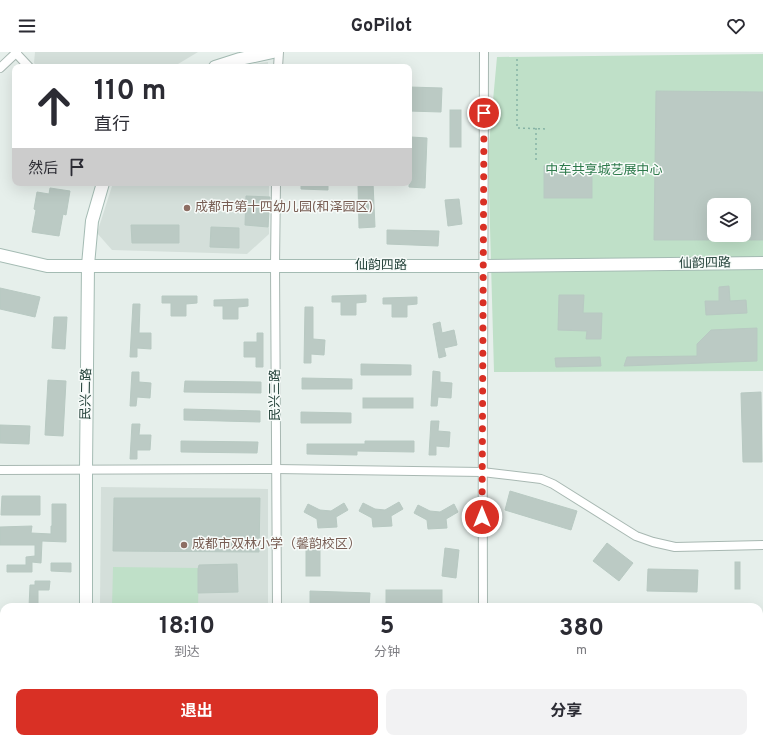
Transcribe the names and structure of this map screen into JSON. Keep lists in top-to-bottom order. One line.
{"streets":{"street":["仙韵四路","民兴二路","民兴三路"]},"crossings":[["仙韵四路","民兴二路"],["仙韵四路","民兴三路"]],"parks":["中车共享城艺展中心"],"places":["成都市第十四幼儿园(和泽园区)","成都市双林小学（馨韵校区）"],"page":{"header":"GoPilot","turn":["110 m","直行"],"then":"然后","eta":["18:10","到达","5","分钟","380","m"],"buttons":["退出","分享"]}}
